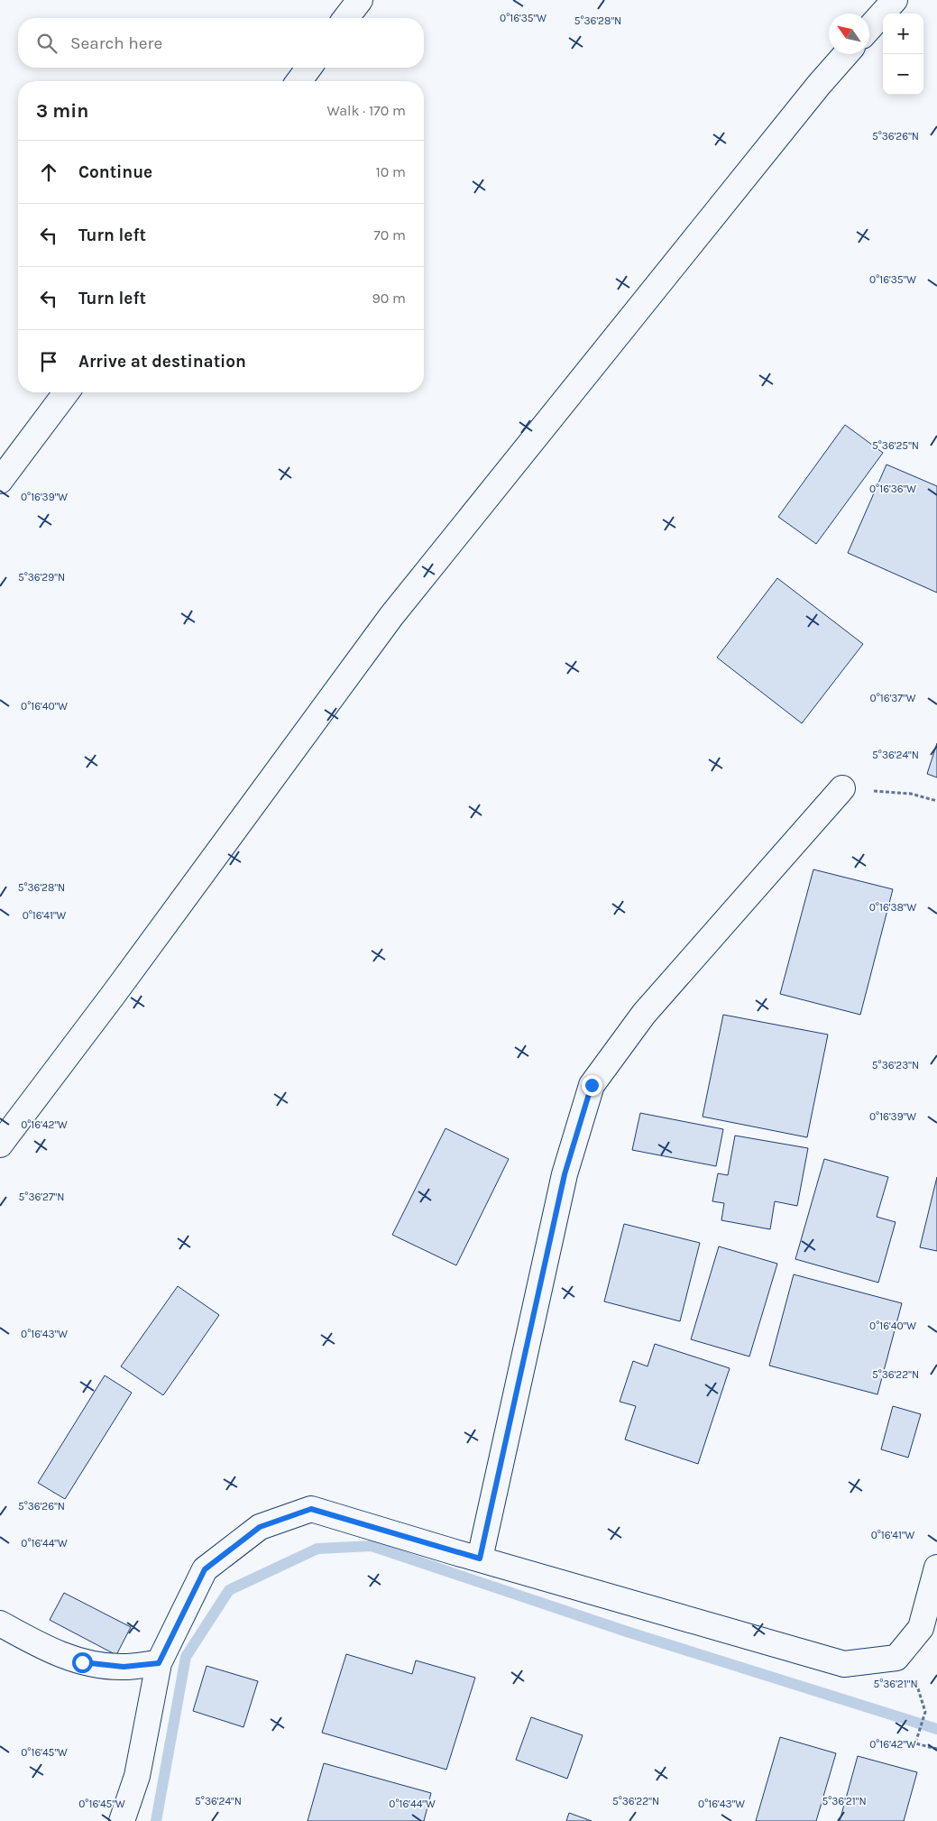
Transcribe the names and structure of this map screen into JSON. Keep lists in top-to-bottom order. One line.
{"north":"top left","page":{"map_buttons":["+","−"],"search":"Search here","heading":["3 min","Walk · 170 m"],"list":[["Continue","10 m"],["Turn left","70 m"],["Turn left","90 m"],"Arrive at destination"]},"coordinates":["0°16'35\"W","5°36'28\"N","5°36'26\"N","5°36'25\"N","0°16'36\"W","0°16'39\"W","5°36'29\"N","0°16'37\"W","0°16'40\"W","5°36'24\"N","0°16'38\"W","0°16'41\"W","5°36'23\"N","0°16'42\"W","5°36'27\"N","0°16'43\"W","5°36'22\"N","0°16'44\"W","5°36'21\"N","0°16'45\"W"]}
